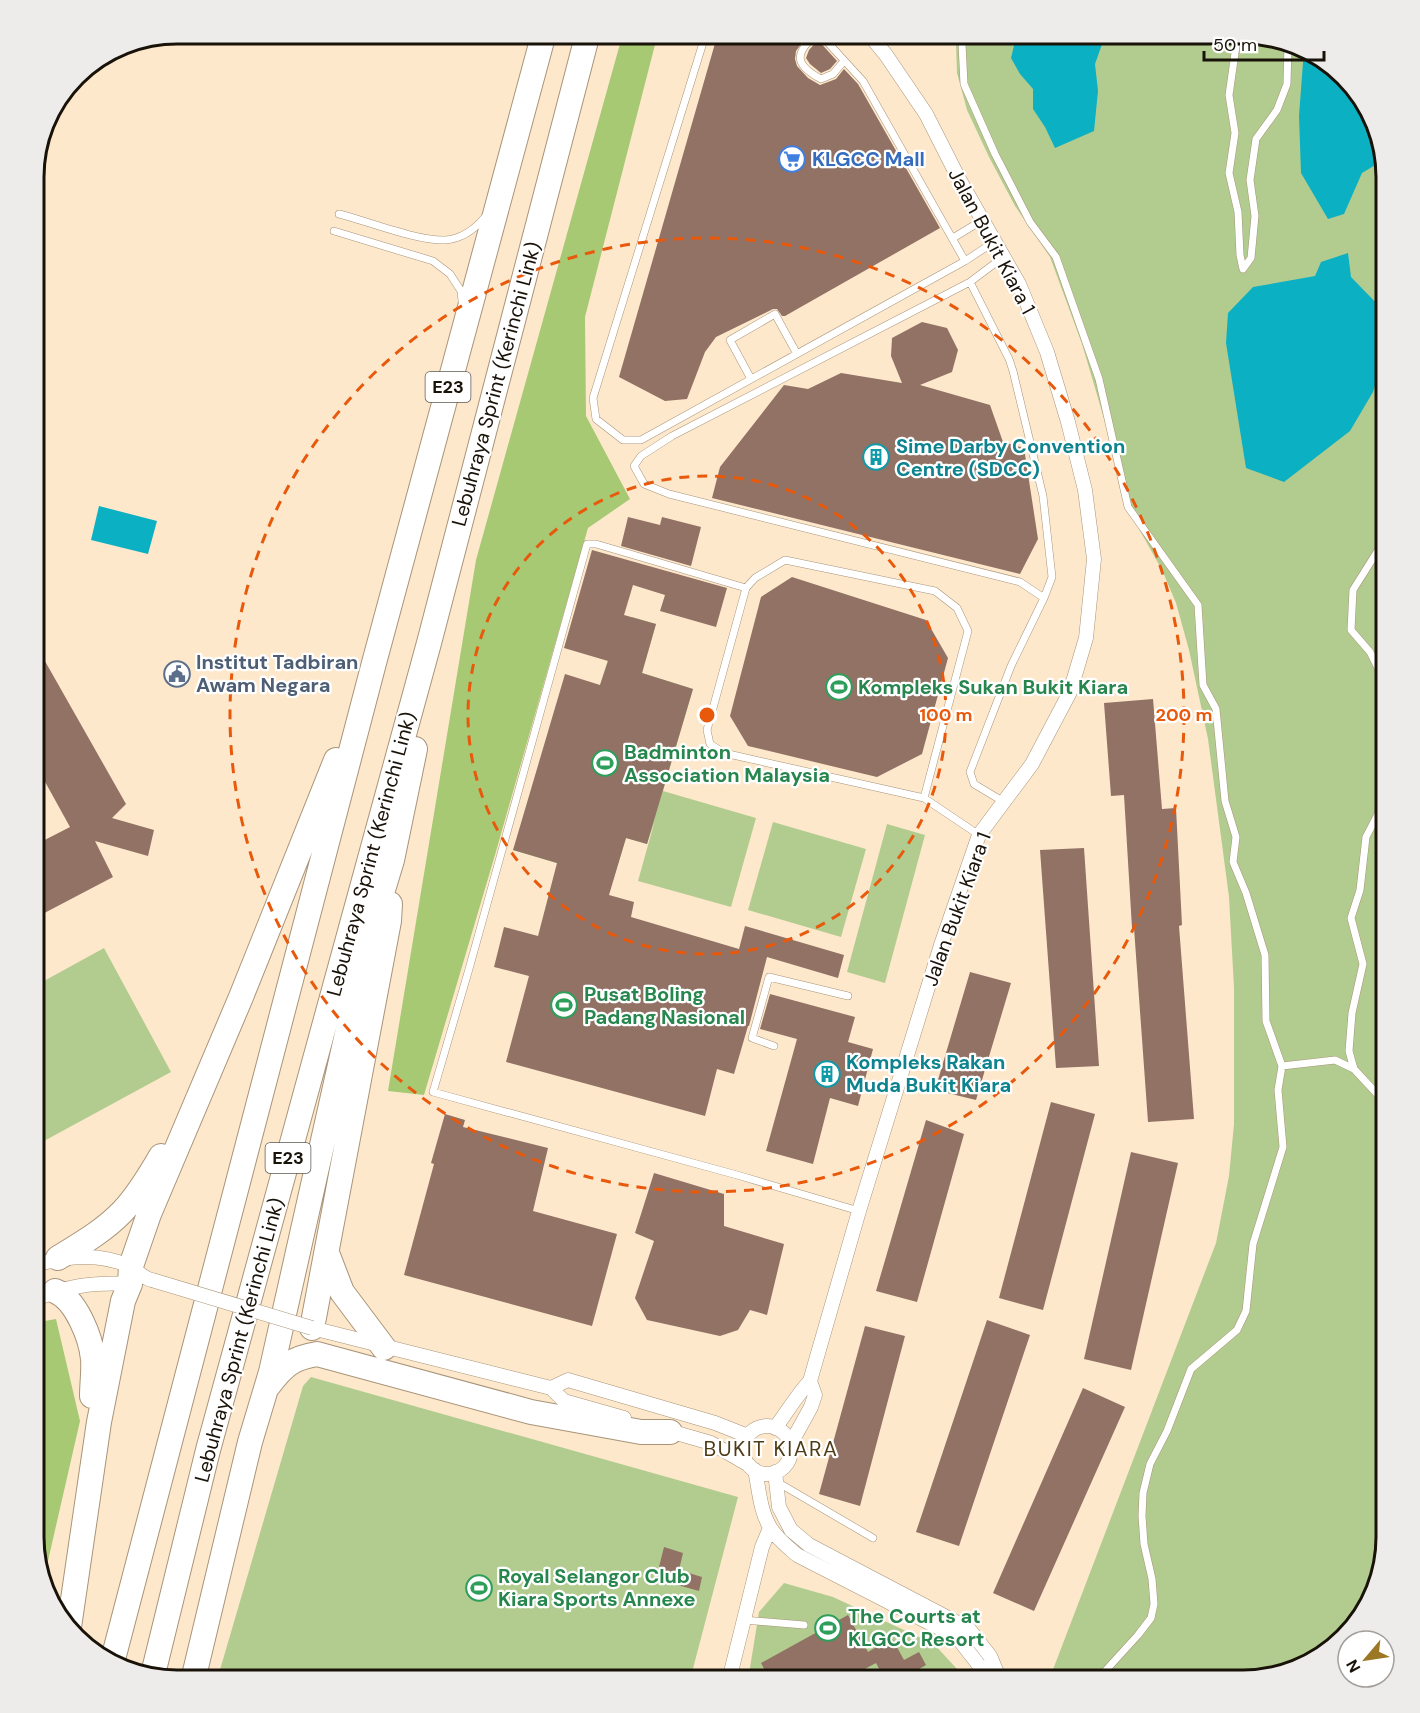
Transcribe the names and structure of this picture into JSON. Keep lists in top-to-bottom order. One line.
{"streets":{"highway":["Lebuhraya Sprint (Kerinchi Link)","E23"],"street":["Jalan Bukit Kiara 1"]},"districts":["BUKIT KIARA"],"places":{"supermarket":["KLGCC Mall"],"building":["Sime Darby Convention Centre (SDCC)","Kompleks Rakan Muda Bukit Kiara"],"public building":["Institut Tadbiran Awam Negara"],"sports":["Kompleks Sukan Bukit Kiara","Badminton Association Malaysia","Pusat Boling Padang Nasional","Royal Selangor Club Kiara Sports Annexe","The Courts at KLGCC Resort"]},"scale_bar":"50 m","north":"bottom left","rings":["100 m","200 m"]}
